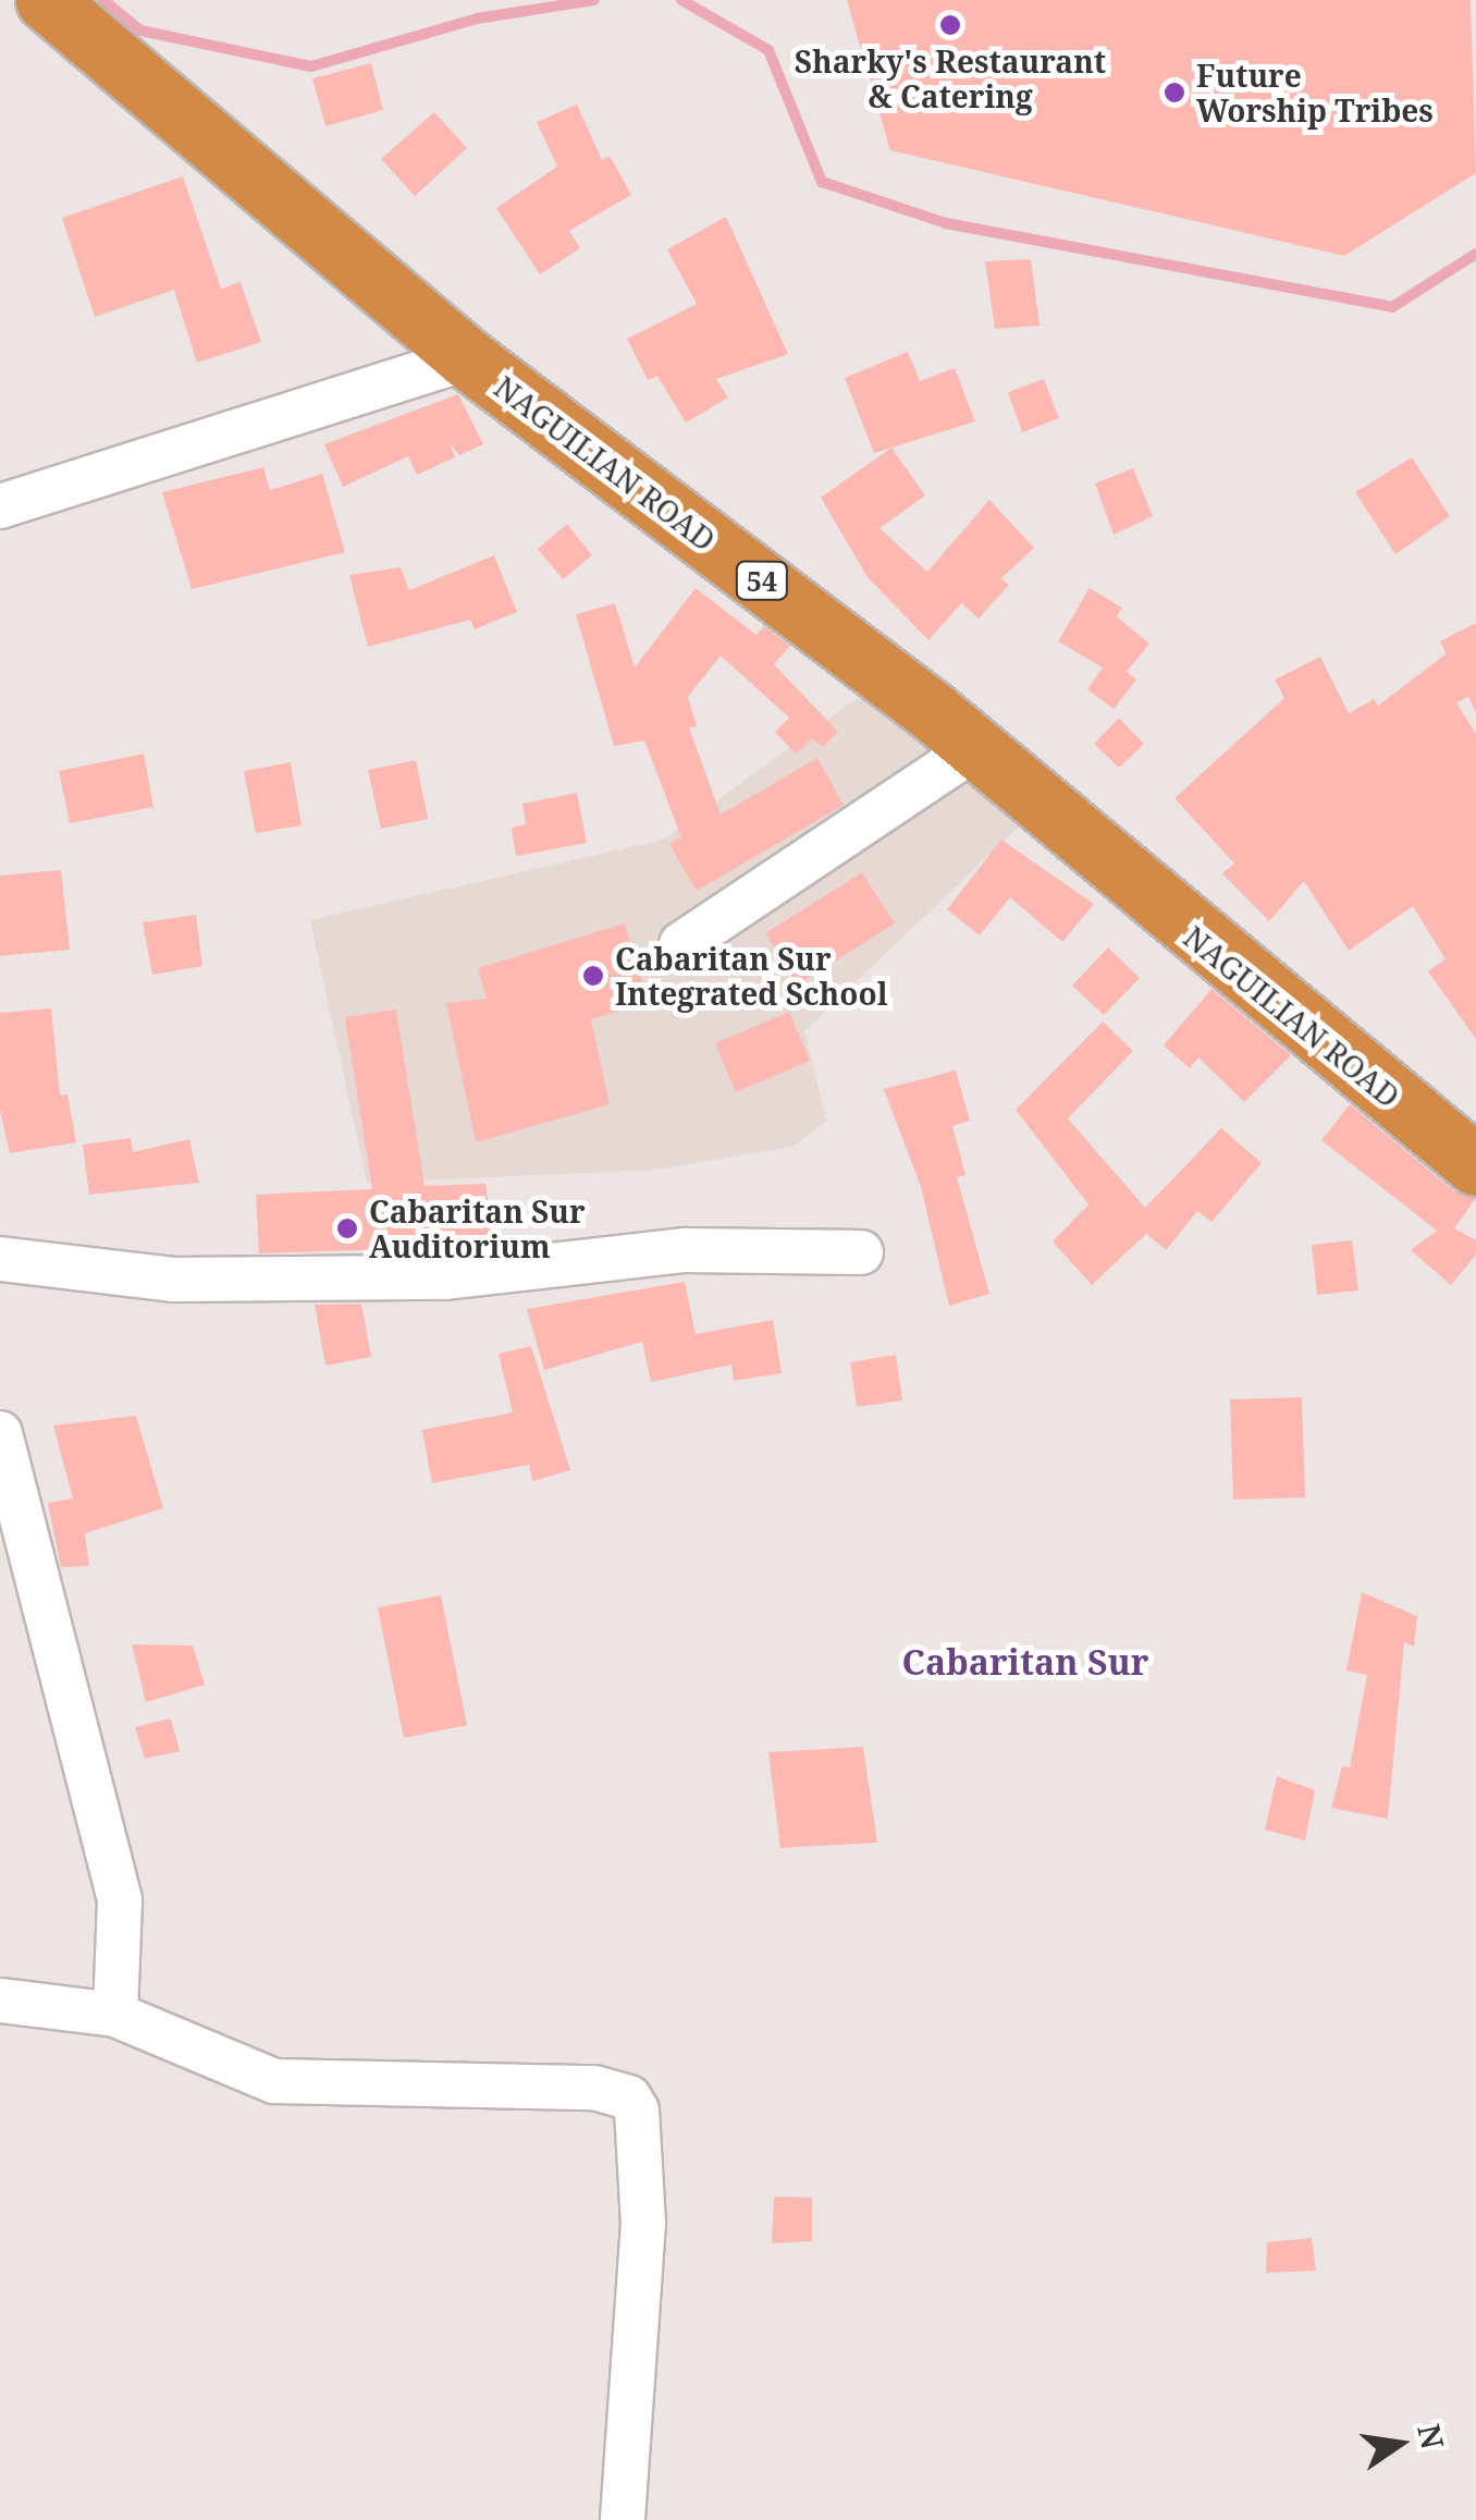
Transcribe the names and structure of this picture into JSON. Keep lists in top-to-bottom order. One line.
{"streets":{"highway":["NAGUILIAN ROAD","54"]},"districts":["Cabaritan Sur"],"places":["Sharky's Restaurant & Catering","Future Worship Tribes","Cabaritan Sur Integrated School","Cabaritan Sur Auditorium"],"north":"right"}
